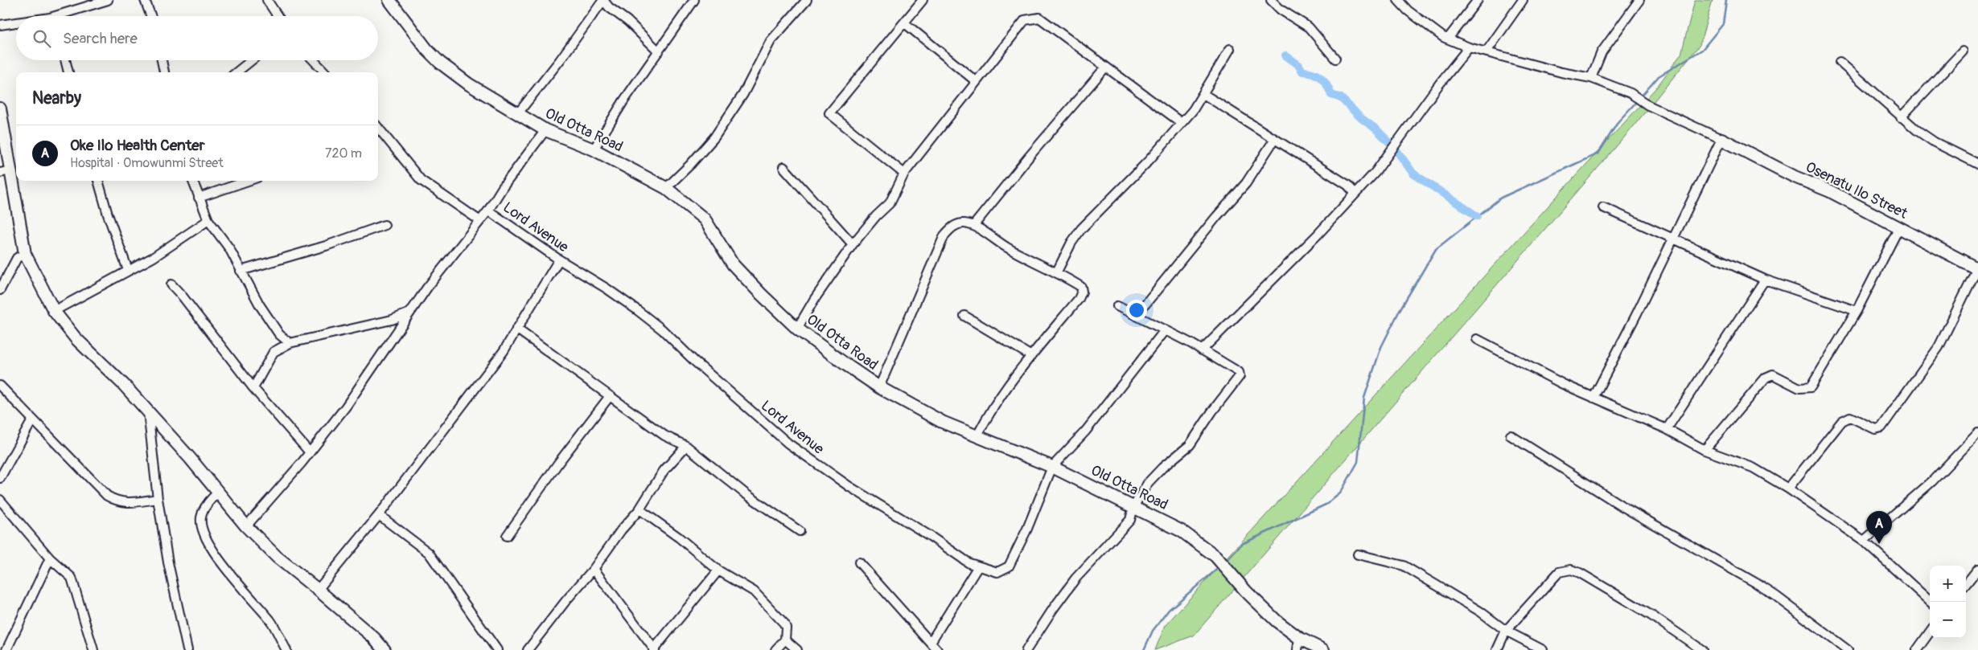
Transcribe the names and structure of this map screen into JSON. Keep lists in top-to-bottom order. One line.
{"streets":{"street":["Old Otta Road","Osenatu Ilo Street","Lord Avenue"]},"crossings":[["Old Otta Road","Lord Avenue"]],"page":{"search":"Search here","heading":"Nearby","list":[{"mark":"A","name":"Oke Ilo Health Center","note":"Hospital · Omowunmi Street","value":"720 m"}],"pins":"A","map_buttons":["+","−"]}}
